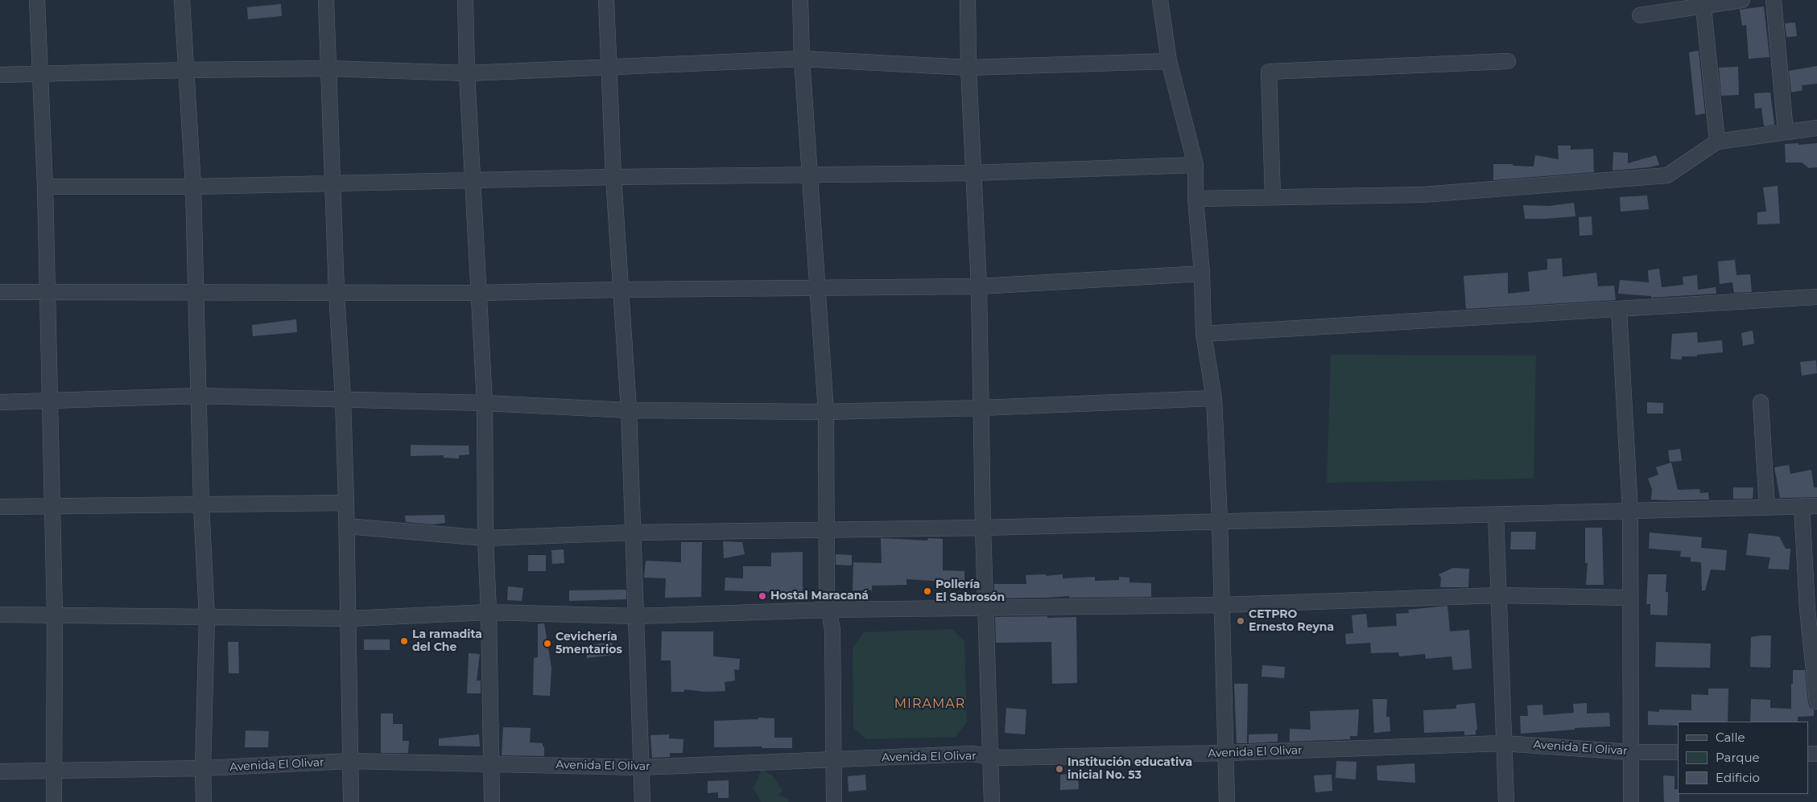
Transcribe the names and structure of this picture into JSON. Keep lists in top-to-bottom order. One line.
{"streets":{"street":["Avenida El Olivar"]},"districts":["MIRAMAR"],"places":["Pollería El Sabrosón","Hostal Maracaná","CETPRO Ernesto Reyna","La ramadita del Che","Cevichería 5mentarios","Institución educativa inicial No. 53"],"legend":["Calle","Parque","Edificio"]}
